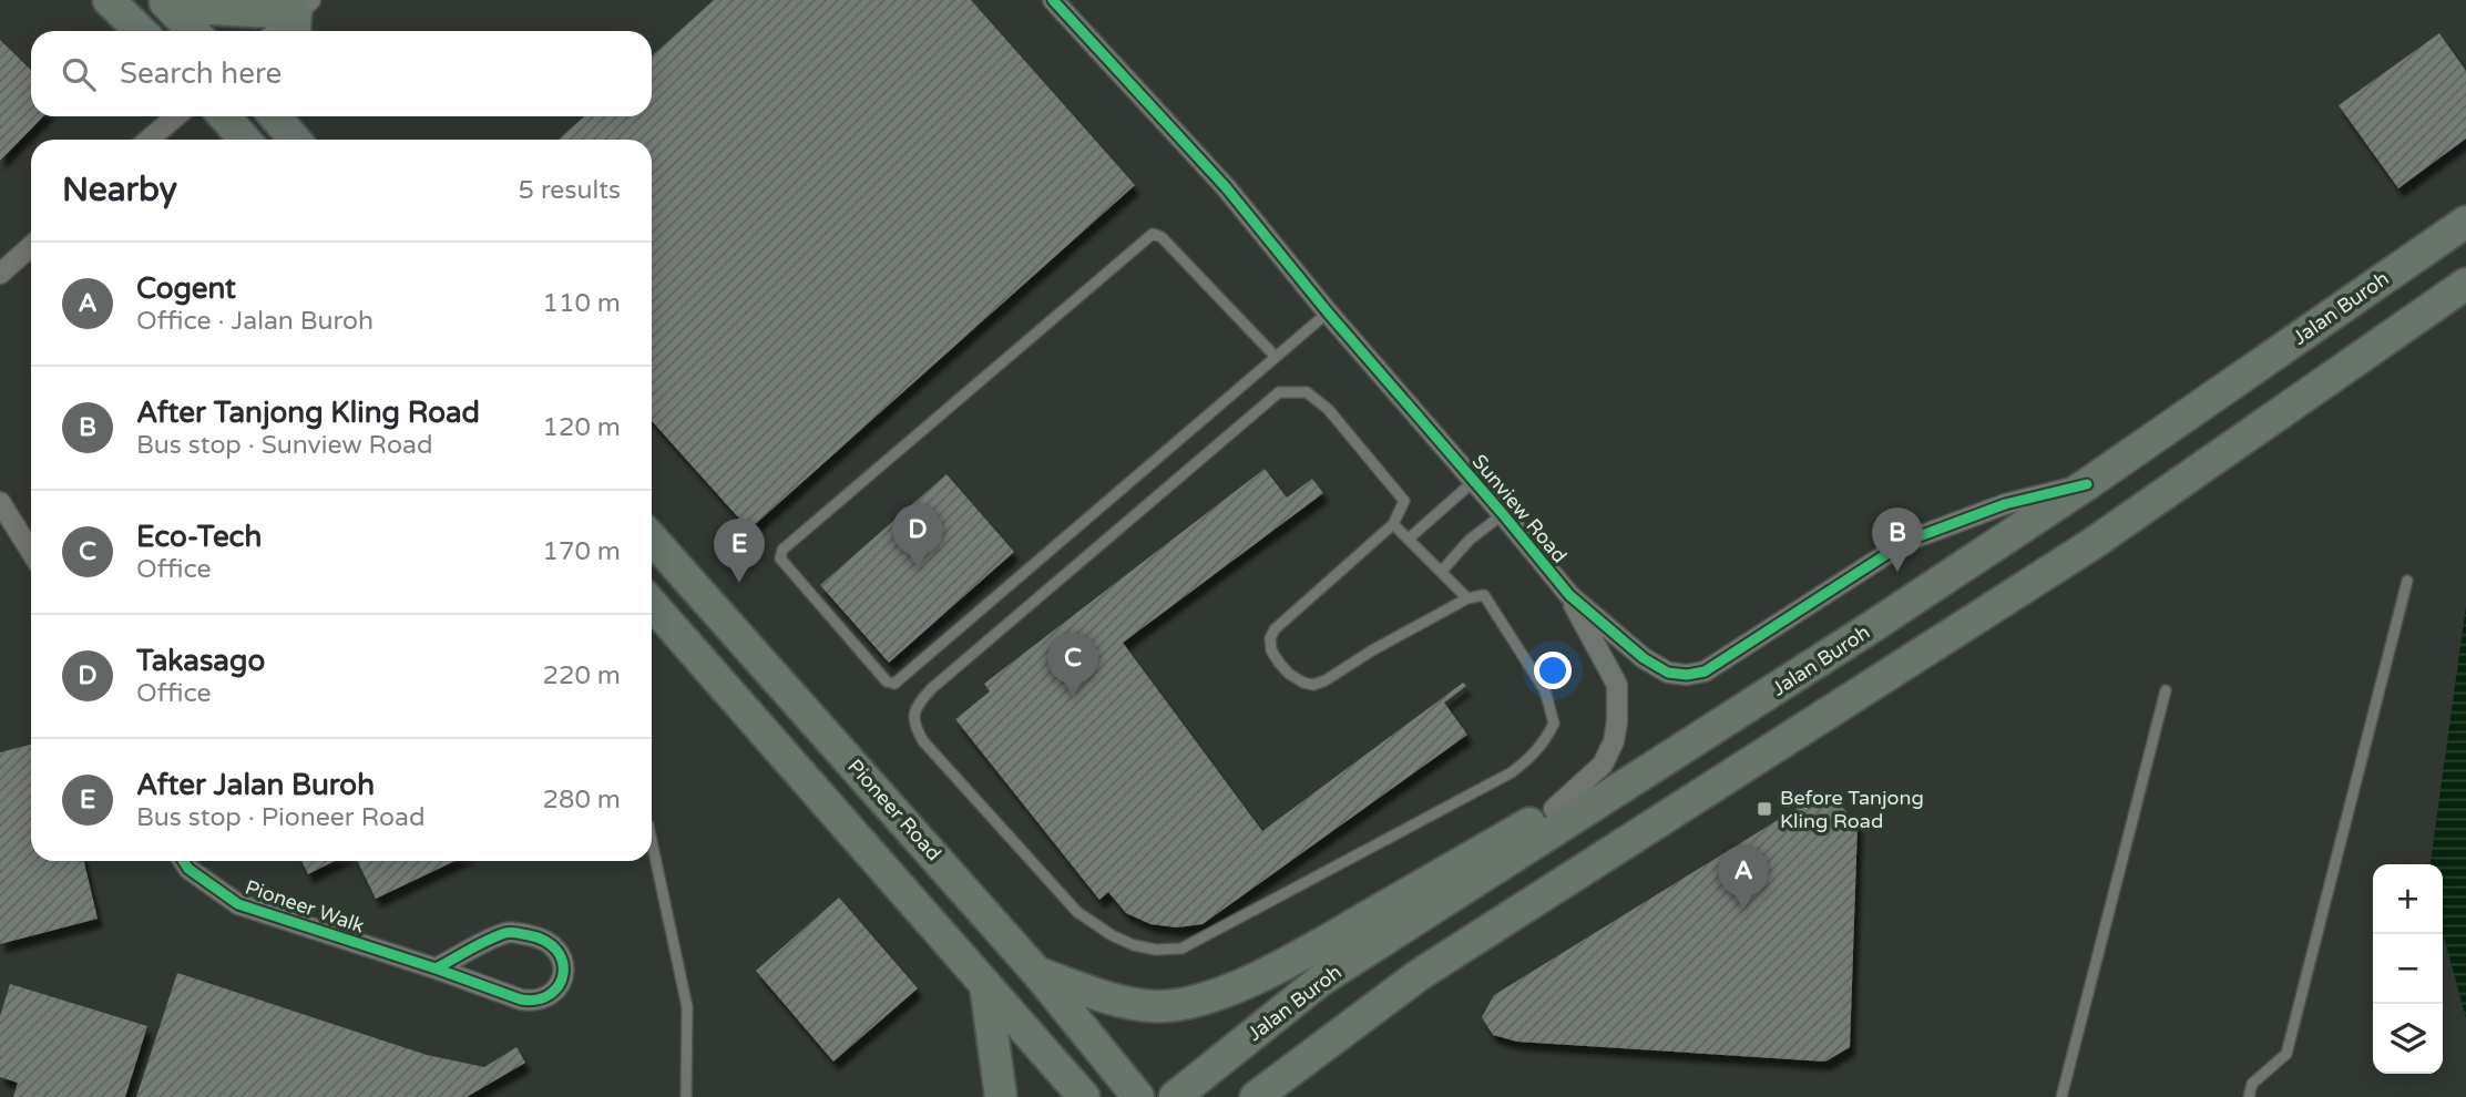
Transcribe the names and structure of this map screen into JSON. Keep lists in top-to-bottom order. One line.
{"streets":{"main road":["Jalan Buroh","Pioneer Road"],"street":["Sunview Road","Pioneer Walk"]},"crossings":[["Jalan Buroh","Sunview Road"]],"places":{"transit":["Before Tanjong Kling Road"]},"page":{"search":"Search here","heading":["Nearby","5 results"],"list":[{"mark":"A","name":"Cogent","note":"Office · Jalan Buroh","value":"110 m"},{"mark":"B","name":"After Tanjong Kling Road","note":"Bus stop · Sunview Road","value":"120 m"},{"mark":"C","name":"Eco-Tech","note":"Office","value":"170 m"},{"mark":"D","name":"Takasago","note":"Office","value":"220 m"},{"mark":"E","name":"After Jalan Buroh","note":"Bus stop · Pioneer Road","value":"280 m"}],"pins":["D","B","E","C","A"],"map_buttons":["+","−"]}}
